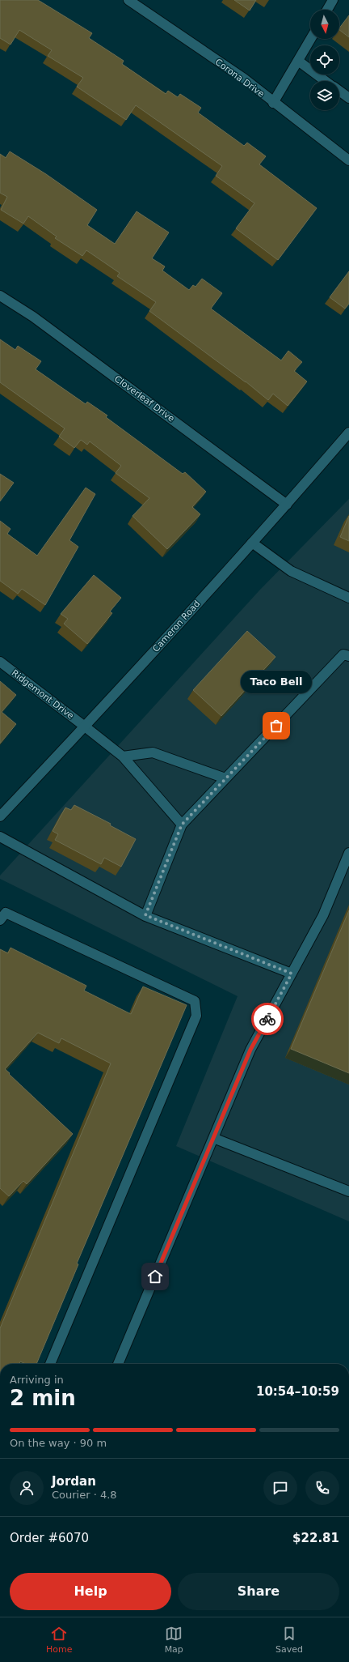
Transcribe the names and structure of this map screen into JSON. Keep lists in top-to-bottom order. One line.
{"streets":{"street":["Corona Drive","Cloverleaf Drive","Cameron Road","Ridgemont Drive"]},"crossings":[["Cloverleaf Drive","Cameron Road"],["Cameron Road","Ridgemont Drive"]],"places":["Taco Bell"],"north":"bottom","page":{"bubble":"Taco Bell","heading":["2 min","Arriving in","10:54–10:59"],"panel":["Jordan","Courier · 4.8","Order #6070","$22.81"],"bar":"On the way · 90 m","buttons":["Help","Share"],"tabs":["Home","Map","Saved"]}}
